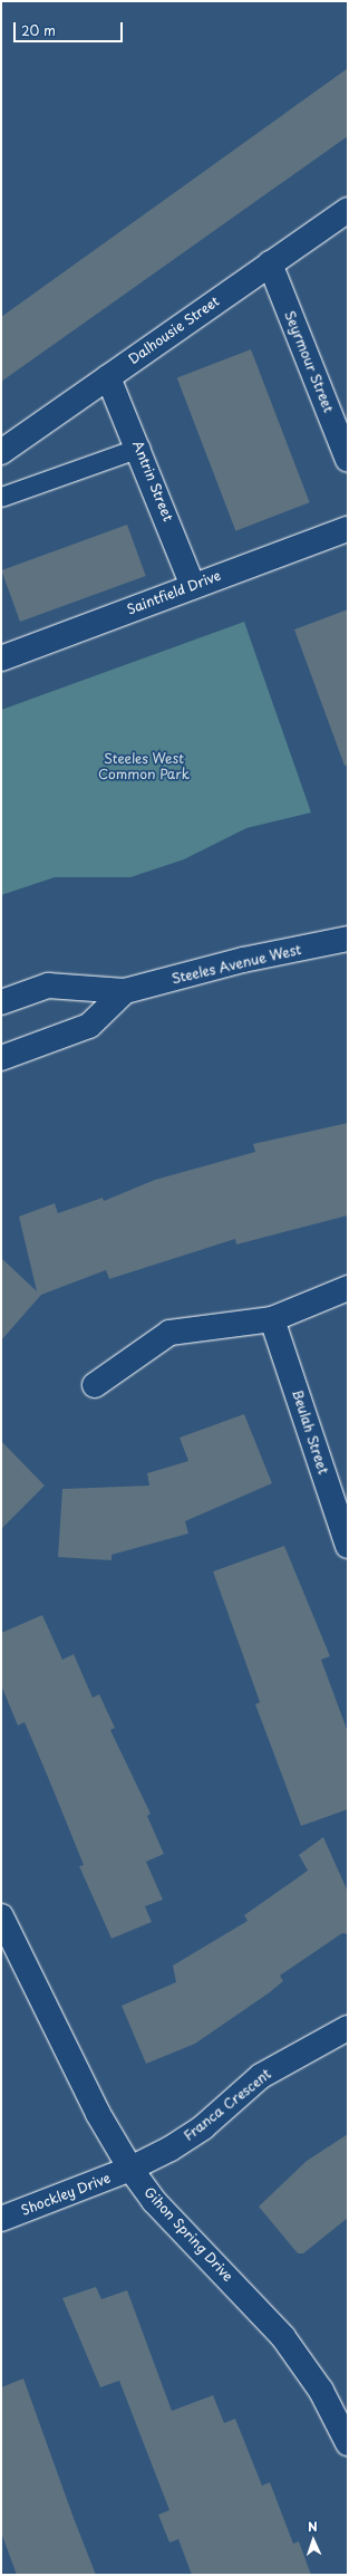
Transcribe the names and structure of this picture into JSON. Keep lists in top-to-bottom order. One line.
{"streets":{"street":["Dalhousie Street","Seyrmour Street","Antrin Street","Saintfield Drive","Steeles Avenue West","Beulah Street","Franca Crescent","Shockley Drive","Gihon Spring Drive"]},"crossings":[["Dalhousie Street","Seyrmour Street"],["Dalhousie Street","Antrin Street"],["Antrin Street","Saintfield Drive"],["Franca Crescent","Shockley Drive"],["Franca Crescent","Gihon Spring Drive"],["Shockley Drive","Gihon Spring Drive"]],"parks":["Steeles West Common Park"],"scale_bar":"20 m","north":"top"}
